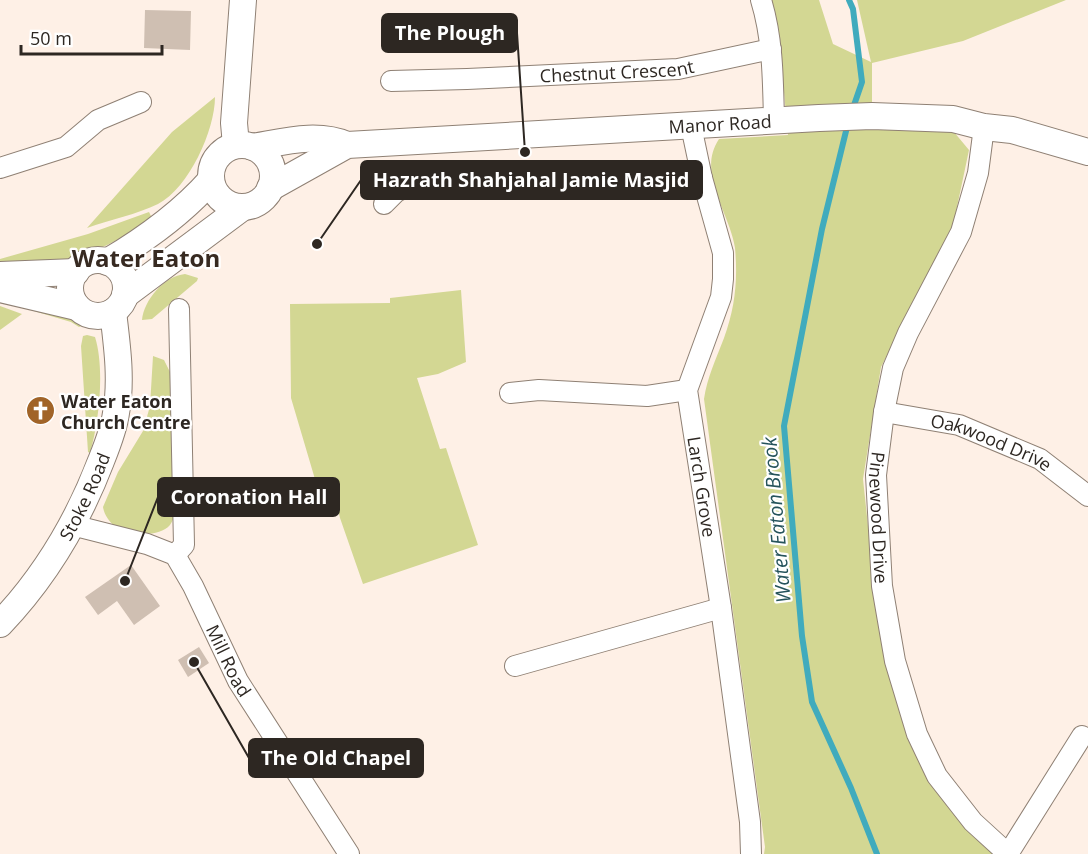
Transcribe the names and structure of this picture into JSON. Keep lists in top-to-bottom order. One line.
{"streets":{"street":["Chestnut Crescent","Manor Road","Oakwood Drive","Larch Grove","Stoke Road","Pinewood Drive","Mill Road"]},"crossings":[["Manor Road","Larch Grove"],["Manor Road","Pinewood Drive"],["Oakwood Drive","Pinewood Drive"]],"districts":["Water Eaton"],"water":["Water Eaton Brook"],"places":{"other":["The Plough","Hazrath Shahjahal Jamie Masjid","Coronation Hall","The Old Chapel"],"church":["Water Eaton Church Centre"]},"scale_bar":"50 m"}
